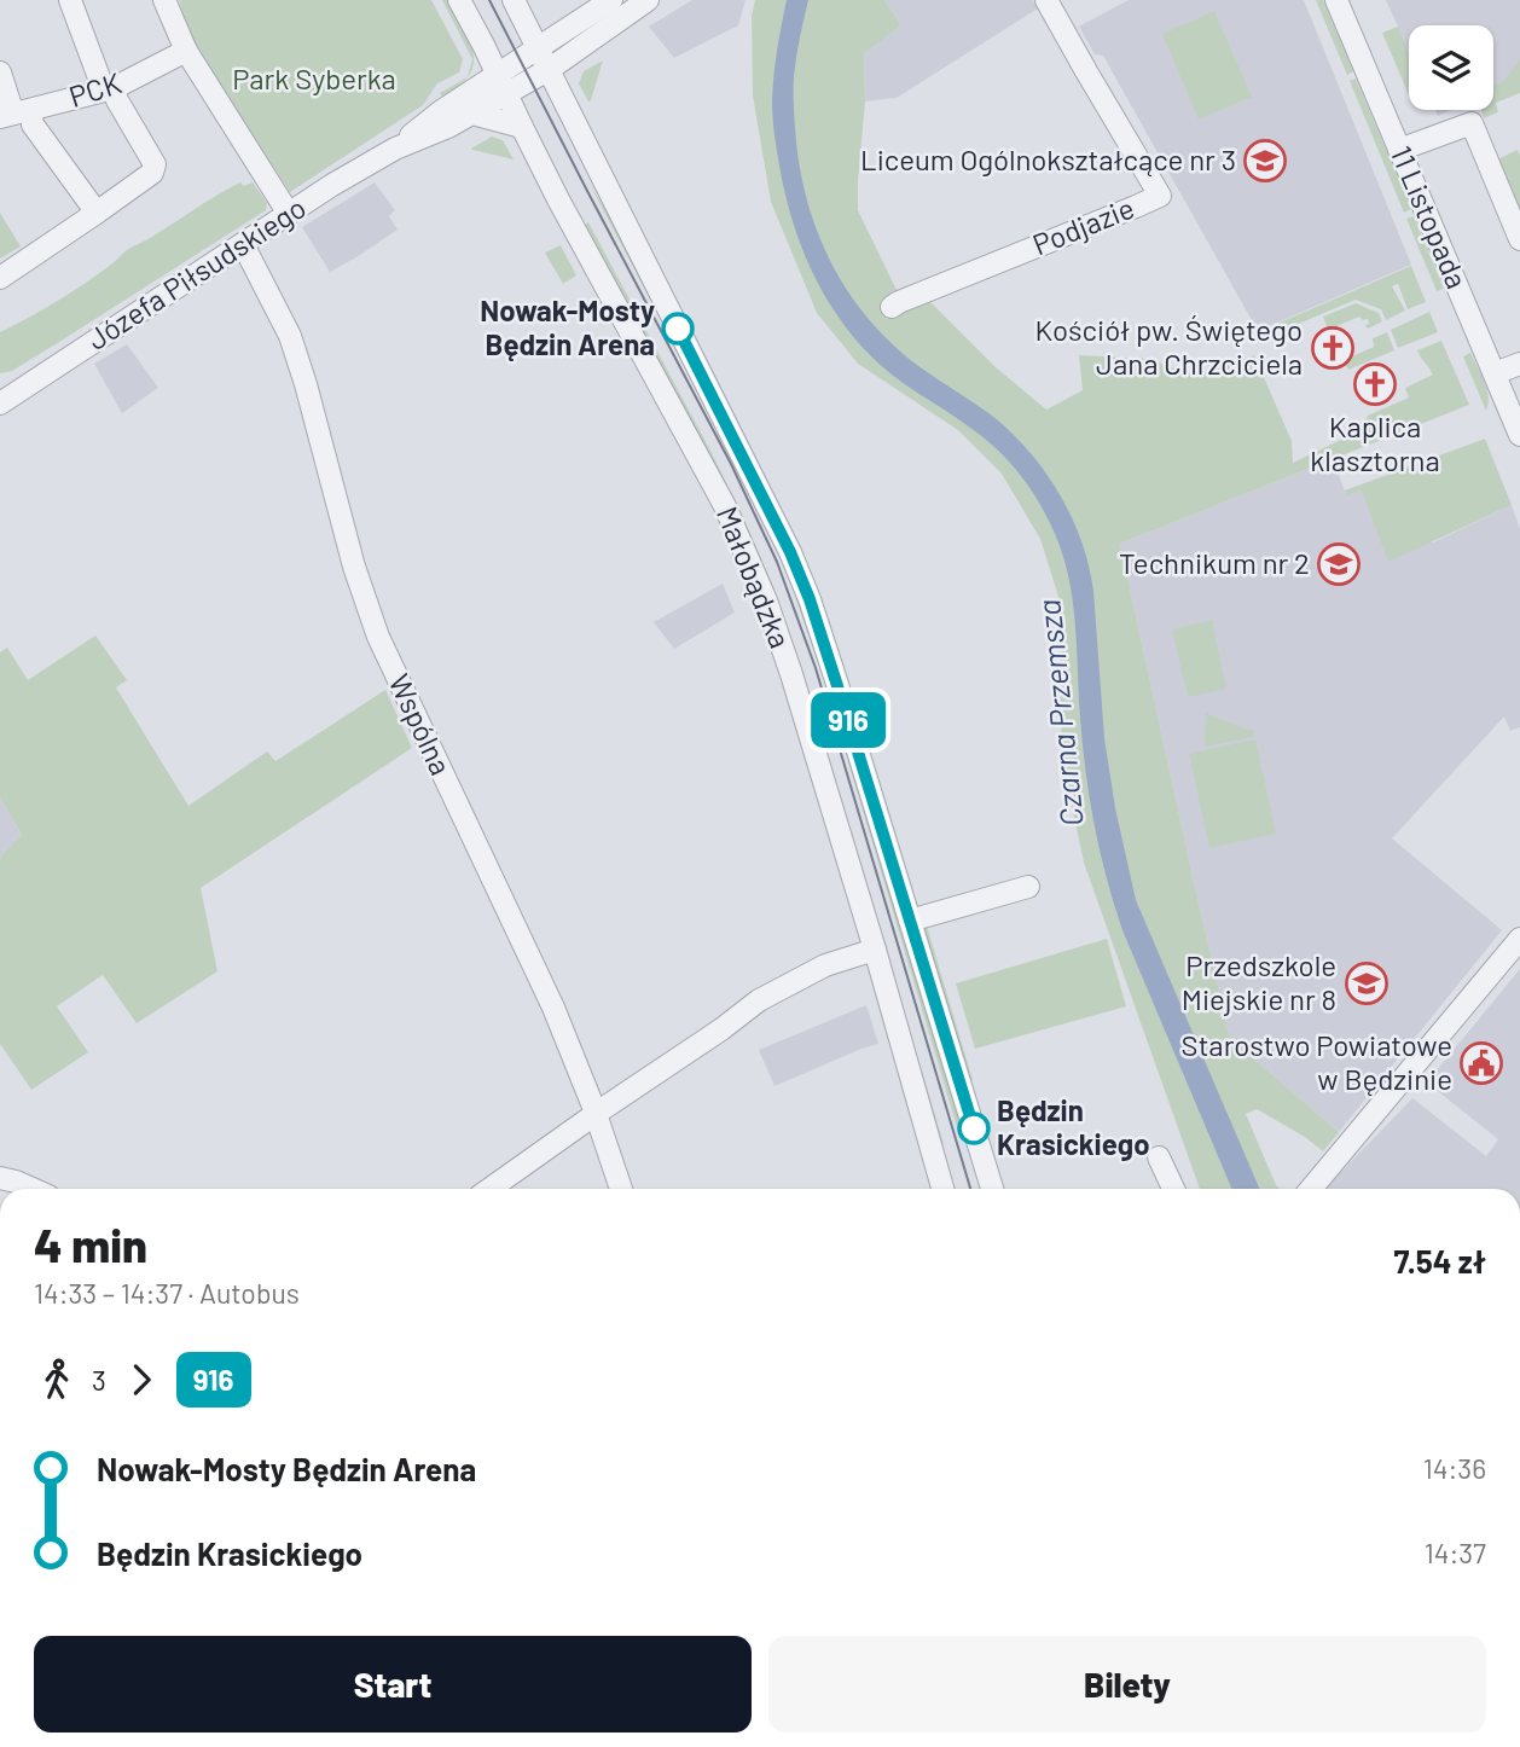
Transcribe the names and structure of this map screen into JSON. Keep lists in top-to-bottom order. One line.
{"streets":{"street":["PCK","11 Listopada","Podjazie","Józefa Piłsudskiego","Małobądzka","Wspólna"]},"crossings":[["Józefa Piłsudskiego","Małobądzka"],["Józefa Piłsudskiego","Wspólna"]],"water":["Czarna Przemsza"],"parks":["Park Syberka"],"places":{"school or university":["Liceum Ogólnokształcące nr 3","Technikum nr 2","Przedszkole Miejskie nr 8"],"other":["Nowak-Mosty Będzin Arena","Będzin Krasickiego"],"church":["Kościół pw. Świętego Jana Chrzciciela","Kaplica klasztorna"],"public building":["Starostwo Powiatowe w Będzinie"]},"lines":["bus line 916"],"page":{"on_map":"916","heading":["4 min","14:33 – 14:37 · Autobus","7.54 zł"],"legs":["3","916"],"list":[{"name":"Nowak-Mosty Będzin Arena","value":"14:36"},{"name":"Będzin Krasickiego","value":"14:37"}],"buttons":["Start","Bilety"]}}
